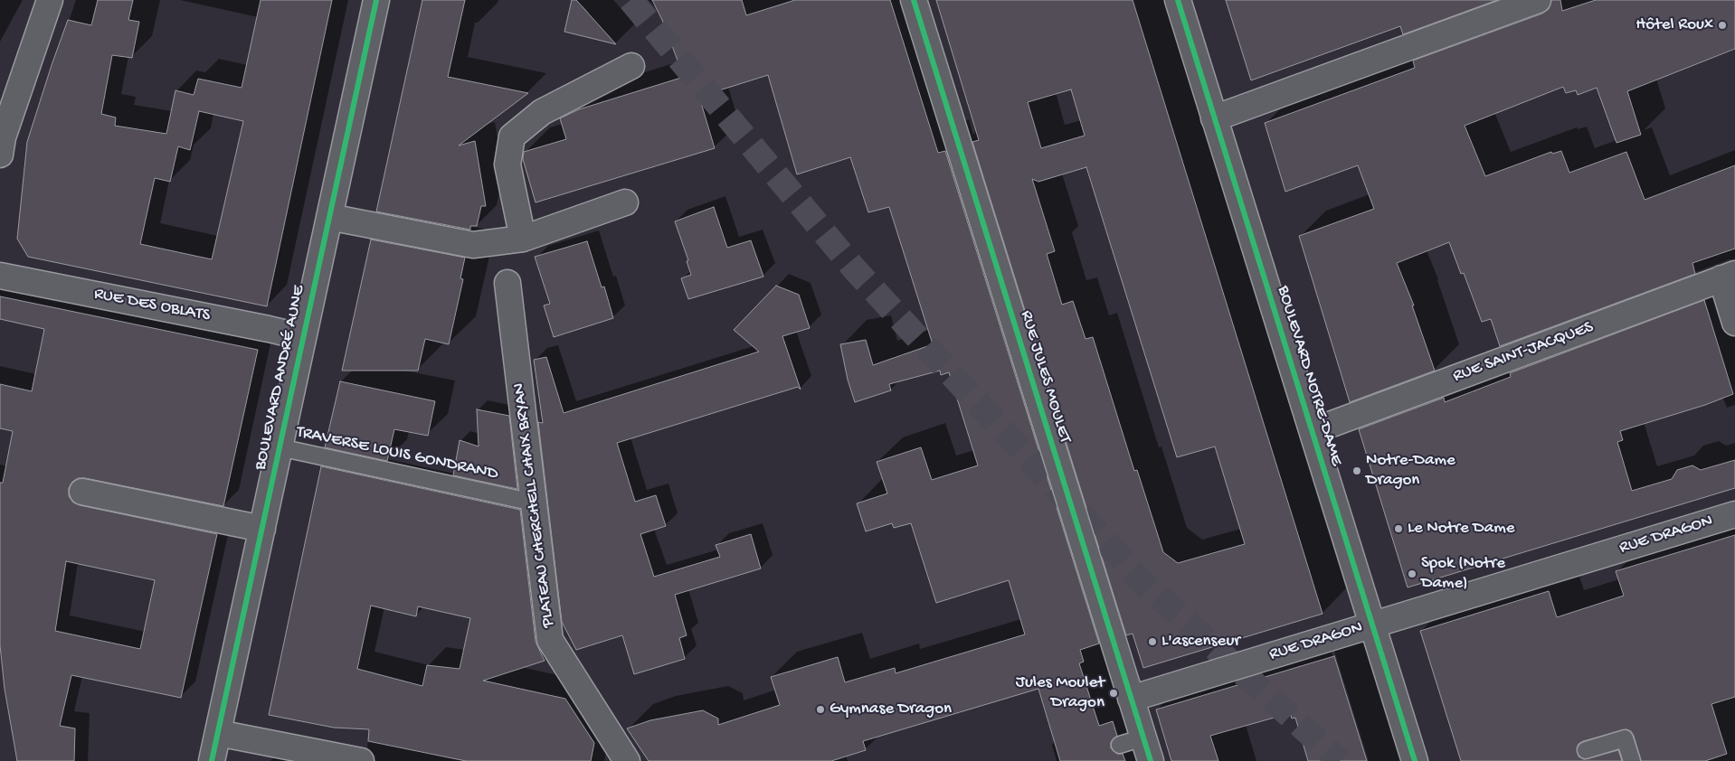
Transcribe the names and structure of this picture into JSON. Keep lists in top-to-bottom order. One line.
{"streets":{"street":["RUE DES OBLATS","RUE SAINT-JACQUES","BOULEVARD NOTRE-DAME","RUE JULES MOULET","BOULEVARD ANDRÉ AUNE","PLATEAU CHERCHELL CHAIX BRYAN","RUE DRAGON"],"lane":["TRAVERSE LOUIS GONDRAND"]},"crossings":[["RUE DES OBLATS","BOULEVARD ANDRÉ AUNE"],["RUE SAINT-JACQUES","BOULEVARD NOTRE-DAME"],["BOULEVARD NOTRE-DAME","RUE DRAGON"],["RUE JULES MOULET","RUE DRAGON"],["BOULEVARD ANDRÉ AUNE","TRAVERSE LOUIS GONDRAND"],["TRAVERSE LOUIS GONDRAND","PLATEAU CHERCHELL CHAIX BRYAN"]],"places":["Hôtel Roux","Notre-Dame Dragon","Le Notre Dame","Spok (Notre Dame)","L'ascenseur","Jules Moulet Dragon","Gymnase Dragon"]}
